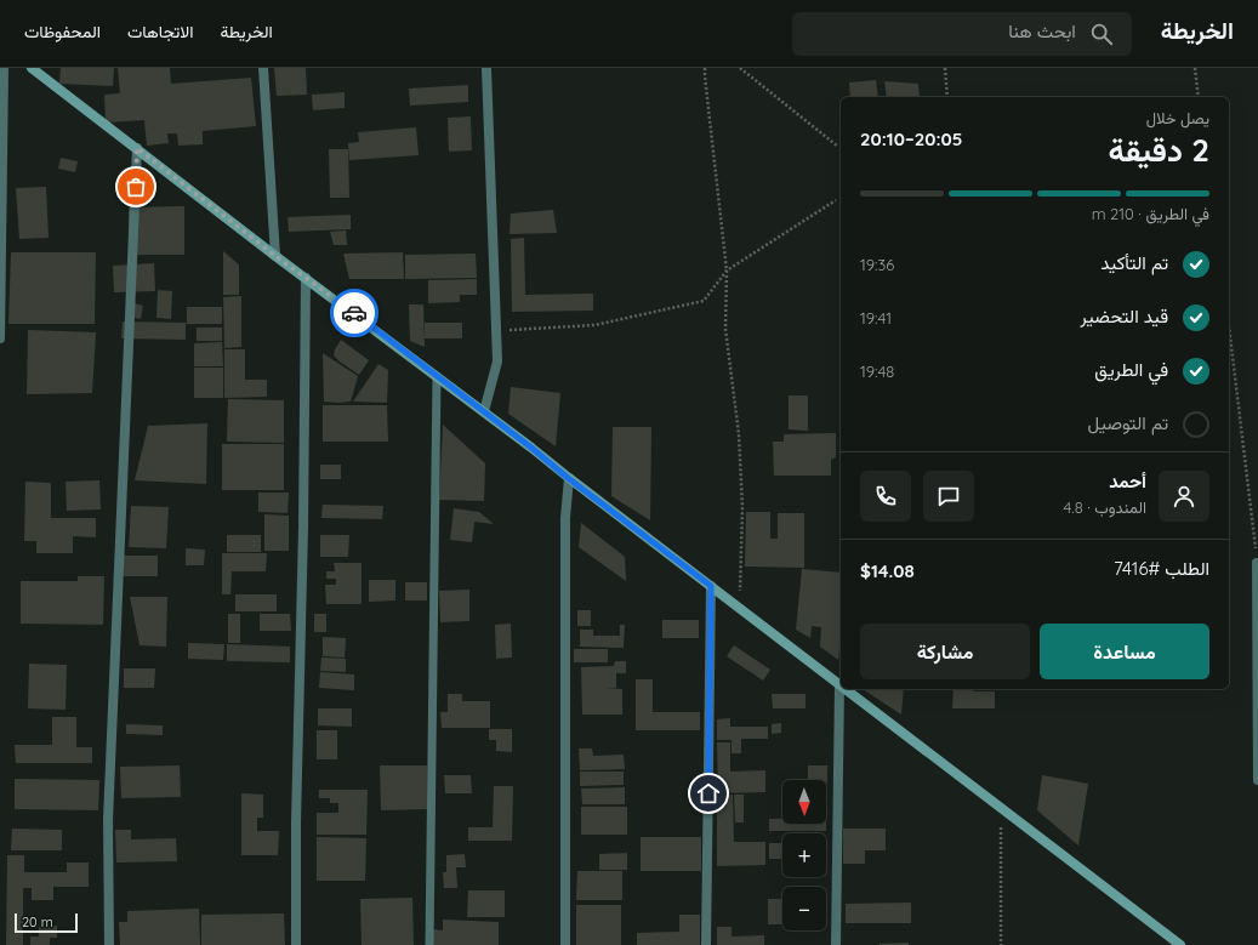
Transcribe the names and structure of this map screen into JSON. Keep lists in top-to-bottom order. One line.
{"scale_bar":"20 m","north":"bottom","page":{"header":"الخريطة","search":"ابحث هنا","nav":["الخريطة","الاتجاهات","المحفوظات"],"heading":["2 دقيقة","يصل خلال","20:05–20:10"],"panel":["أحمد","المندوب · 4.8","الطلب #7416","$14.08"],"bar":"في الطريق · 210 m","list":[["تم التأكيد","19:36"],["قيد التحضير","19:41"],["في الطريق","19:48"],"تم التوصيل"],"buttons":["مساعدة","مشاركة"],"map_buttons":["+","−"],"scale":"20 m"}}
